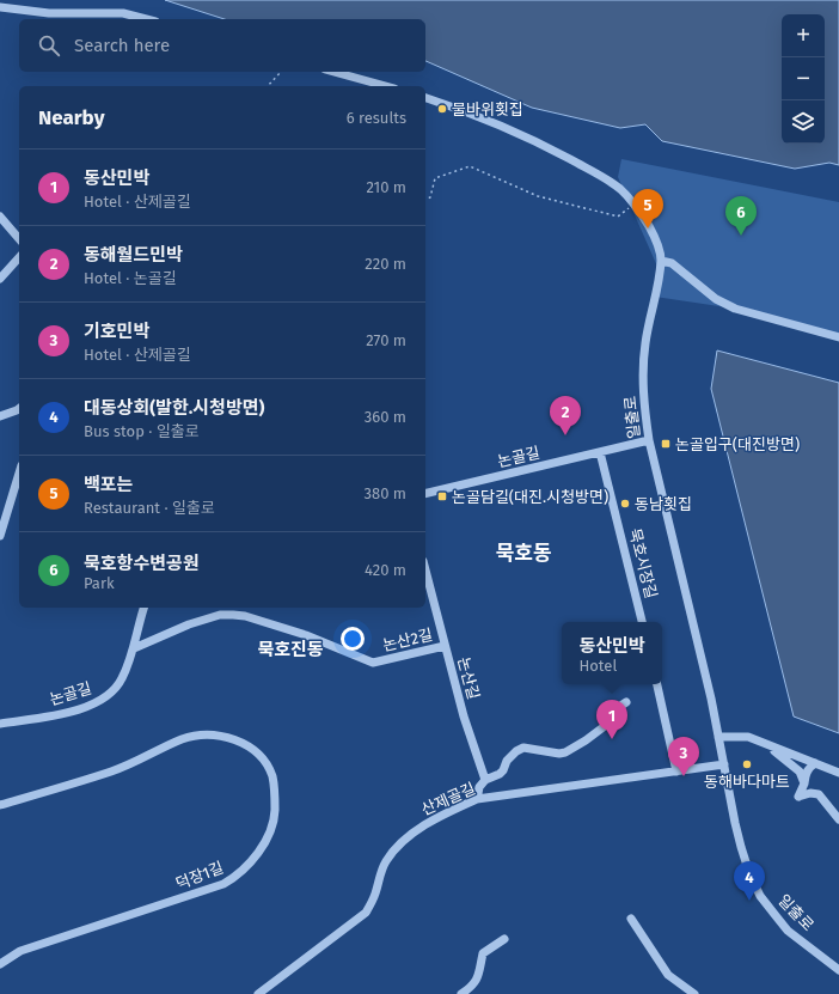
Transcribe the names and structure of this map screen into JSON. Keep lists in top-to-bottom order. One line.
{"streets":{"street":["일출로","논골길","묵호시장길","논산2길","논산길","산제골길","덕장1길"]},"crossings":[["일출로","논골길"],["일출로","산제골길"],["논골길","묵호시장길"],["논골길","논산2길"],["논산2길","논산길"]],"districts":["묵호동","묵호진동"],"places":{"other":["물바위횟집","동남횟집","동해바다마트"],"transit":["논골입구(대진방면)","논골담길(대진.시청방면)"]},"page":{"map_buttons":["+","−"],"search":"Search here","heading":["Nearby","6 results"],"list":[{"mark":"1","name":"동산민박","note":"Hotel · 산제골길","value":"210 m"},{"mark":"2","name":"동해월드민박","note":"Hotel · 논골길","value":"220 m"},{"mark":"3","name":"기호민박","note":"Hotel · 산제골길","value":"270 m"},{"mark":"4","name":"대동상회(발한.시청방면)","note":"Bus stop · 일출로","value":"360 m"},{"mark":"5","name":"백포는","note":"Restaurant · 일출로","value":"380 m"},{"mark":"6","name":"묵호항수변공원","note":"Park","value":"420 m"}],"pins":["5","6","2","1","3","4"],"popup":["동산민박","Hotel"]}}
